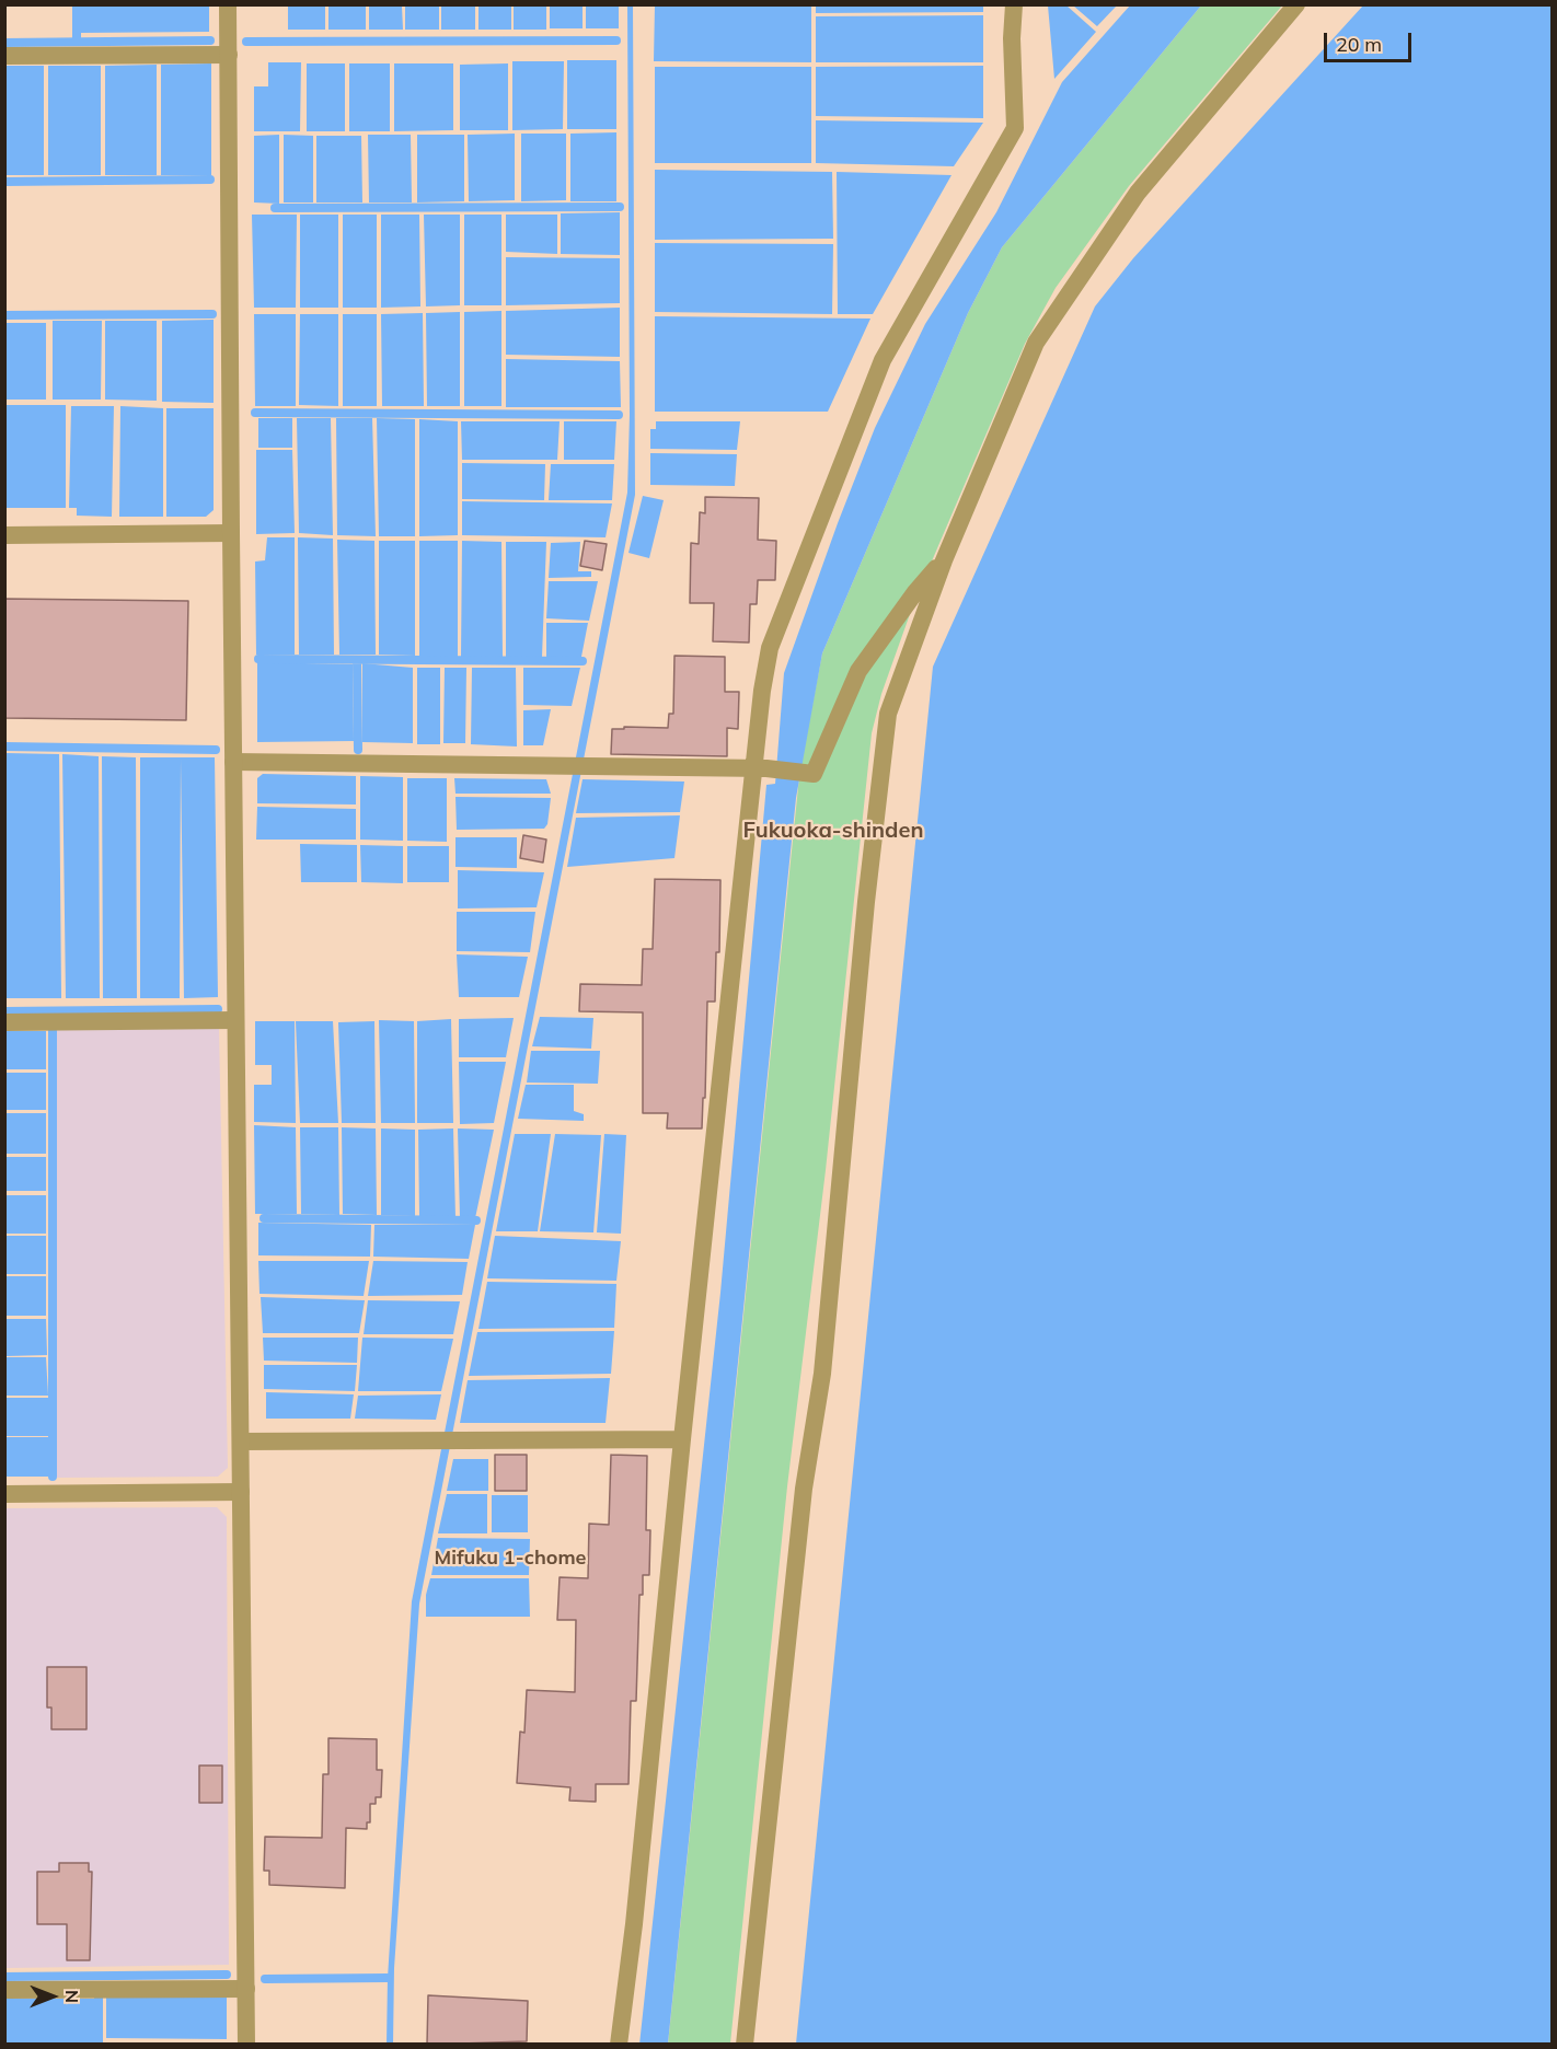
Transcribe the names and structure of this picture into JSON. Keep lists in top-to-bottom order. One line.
{"districts":["Fukuoka-shinden","Mifuku 1-chome"],"scale_bar":"20 m","north":"right"}
